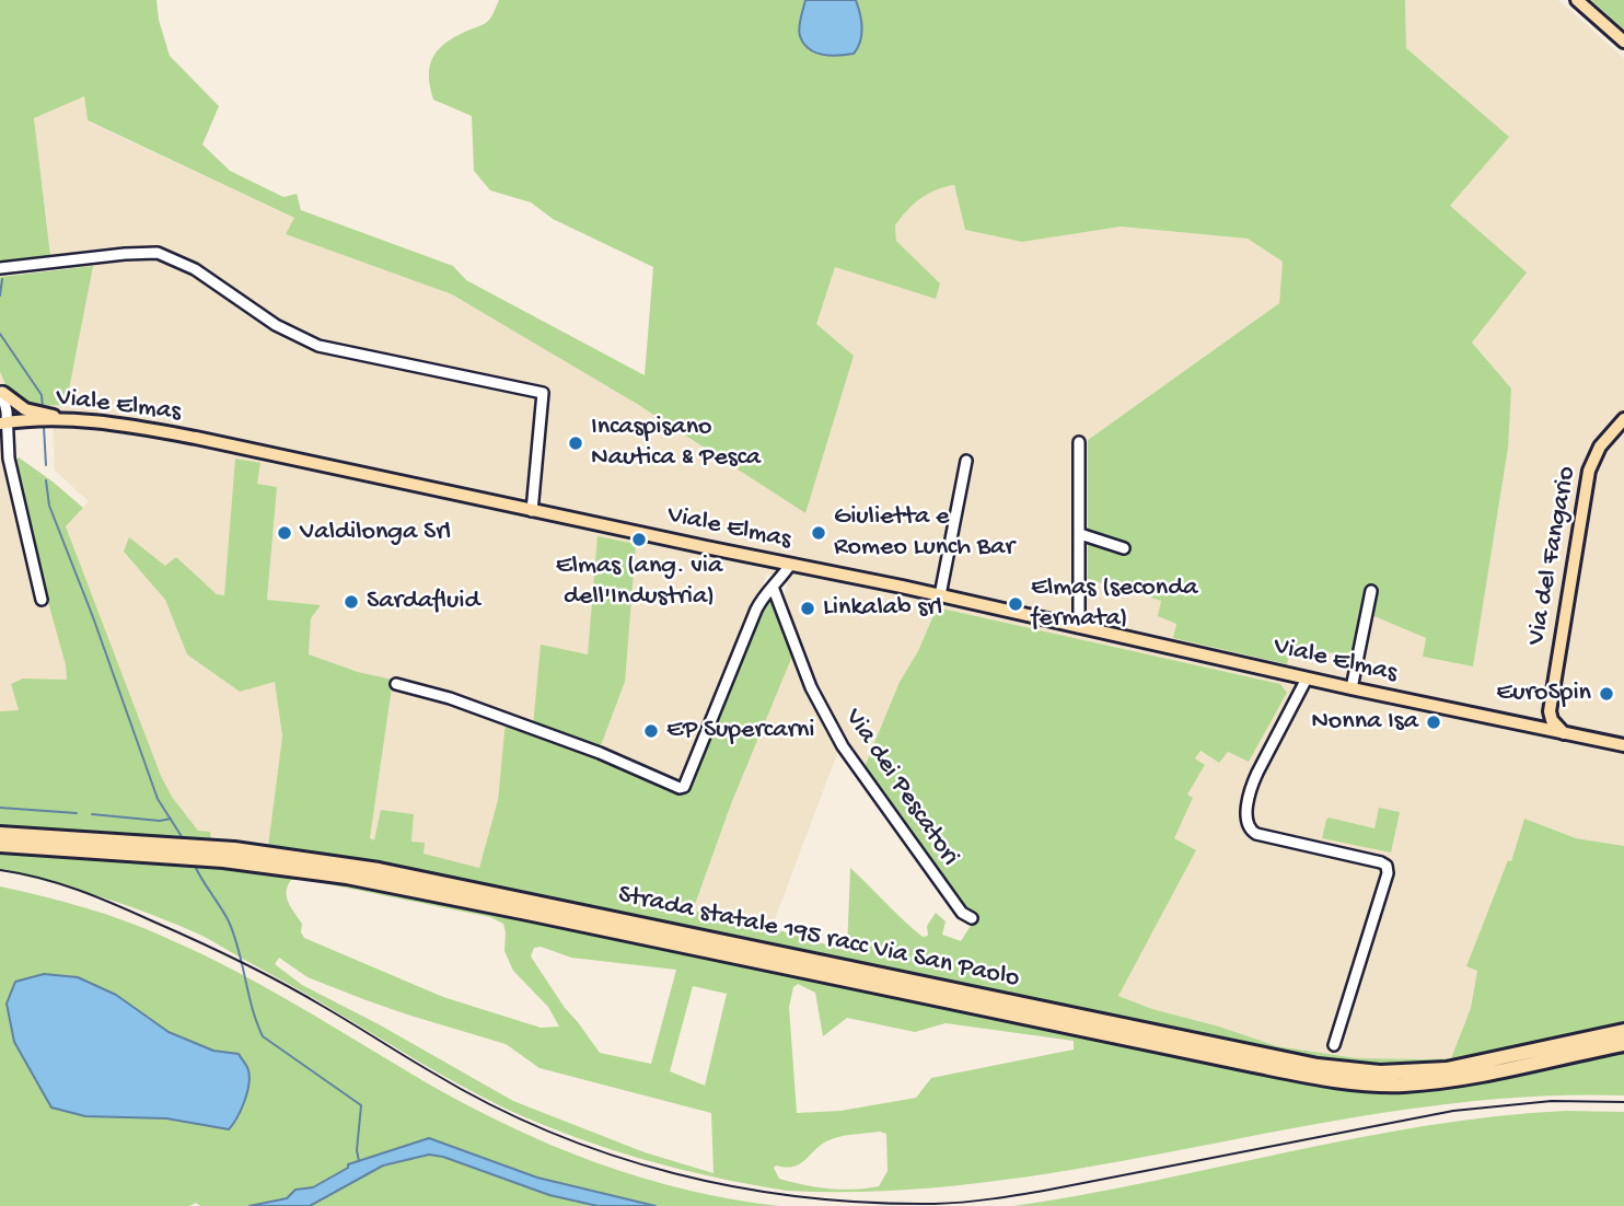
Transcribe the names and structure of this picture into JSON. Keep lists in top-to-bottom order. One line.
{"streets":{"highway":["Strada statale 195 racc Via San Paolo"],"main road":["Viale Elmas","Via del Fangario"],"street":["Via dei Pescatori"]},"places":["Incaspisano Nautica & Pesca","Valdilonga Srl","Giulietta e Romeo Lunch Bar","Elmas (ang. via dell'Industria)","Sardafluid","Elmas (seconda fermata)","Linkalab srl","EuroSpin","Nonna Isa","EP Supercarni"]}
